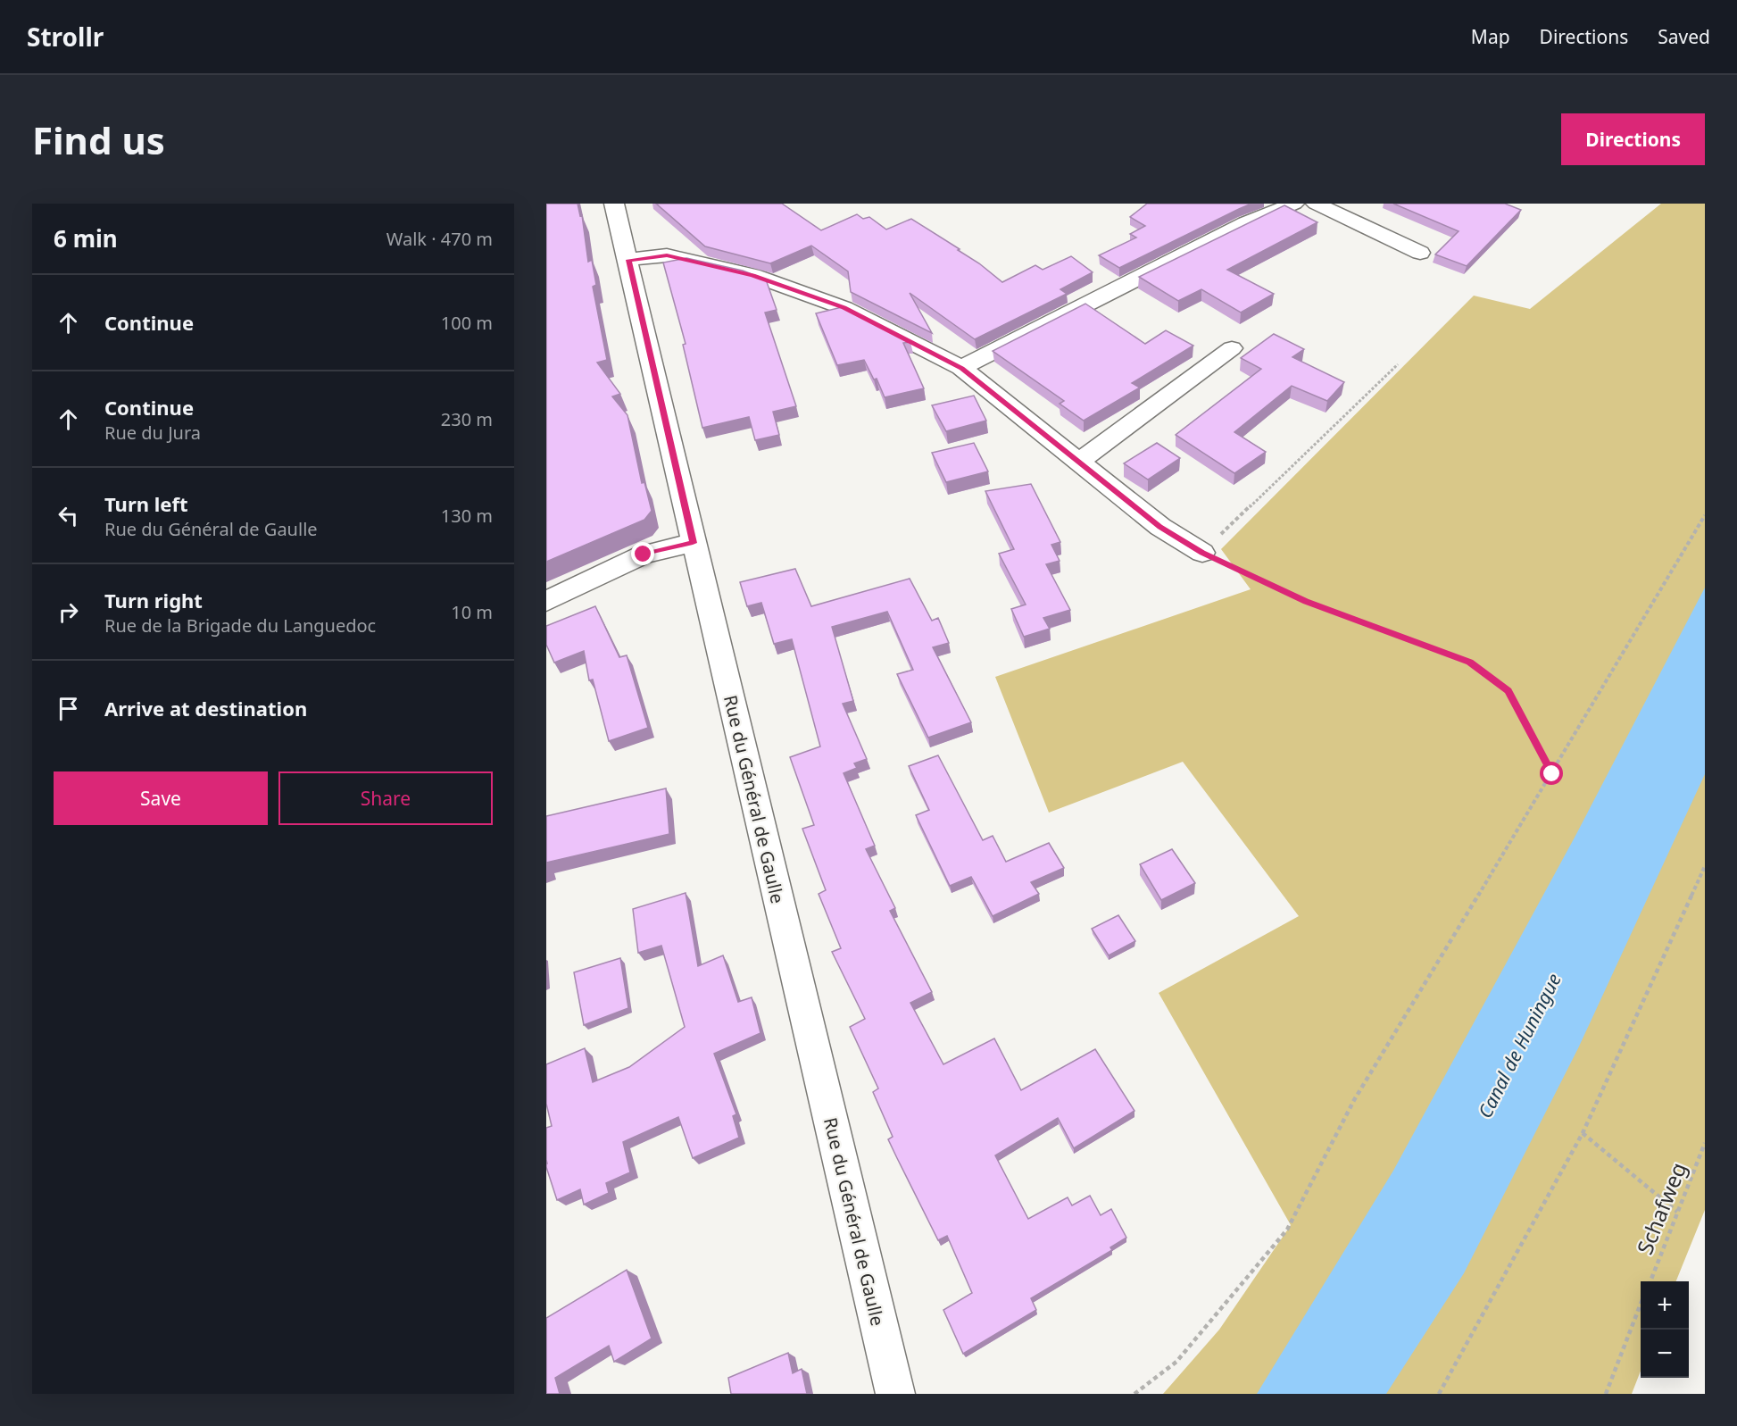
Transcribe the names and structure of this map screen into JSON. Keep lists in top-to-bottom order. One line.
{"streets":{"street":["Rue du Général de Gaulle"],"path":["Schafweg"]},"water":["Canal de Huningue"],"page":{"header":"Strollr","nav":["Map","Directions","Saved"],"buttons":["Directions",["Save","Share"]],"title":"Find us","heading":["6 min","Walk · 470 m"],"list":[["Continue","100 m"],["Continue","Rue du Jura","230 m"],["Turn left","Rue du Général de Gaulle","130 m"],["Turn right","Rue de la Brigade du Languedoc","10 m"],"Arrive at destination"],"map_buttons":["+","−"]}}
